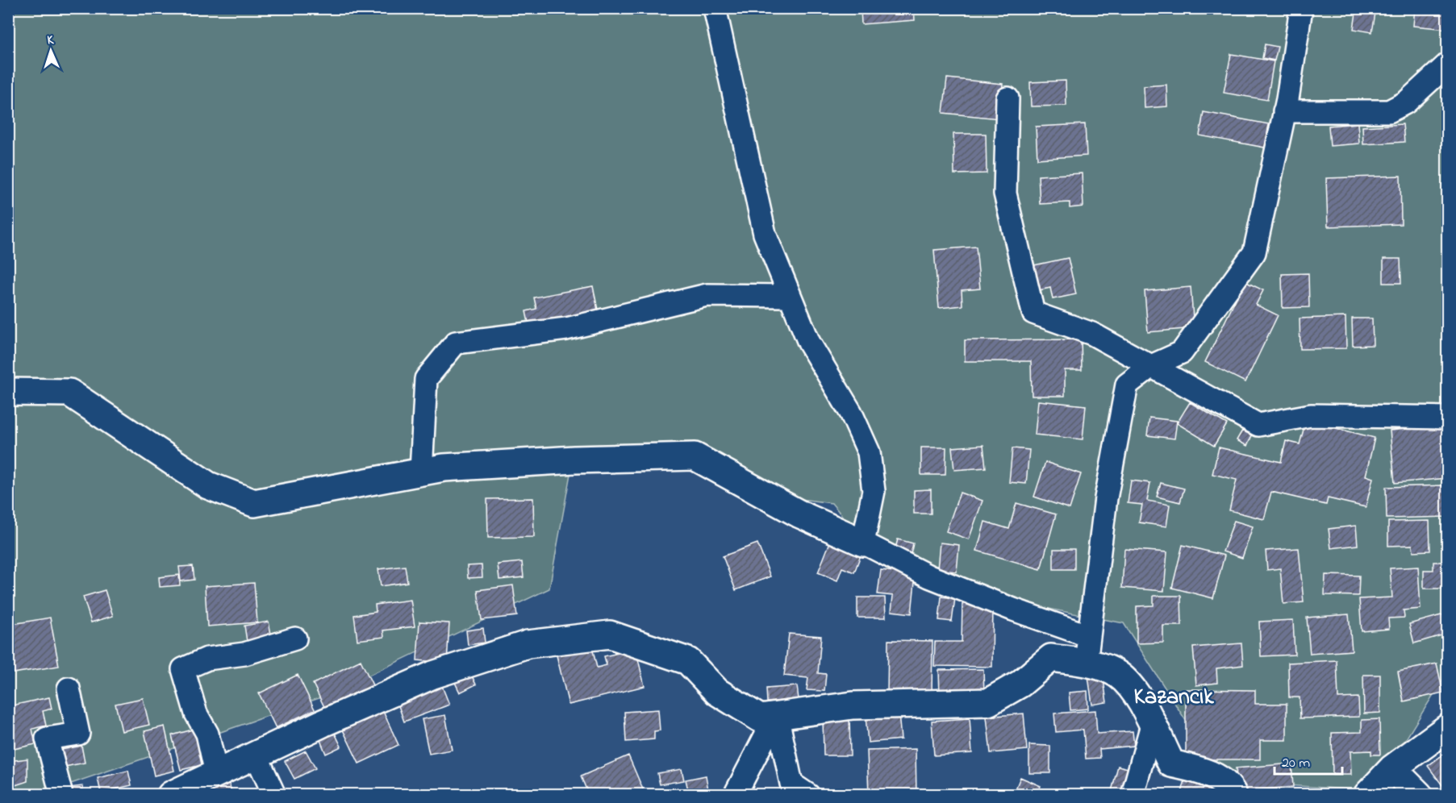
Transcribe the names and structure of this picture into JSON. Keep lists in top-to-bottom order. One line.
{"districts":["Kazancık"],"scale_bar":"20 m","north":"top"}
